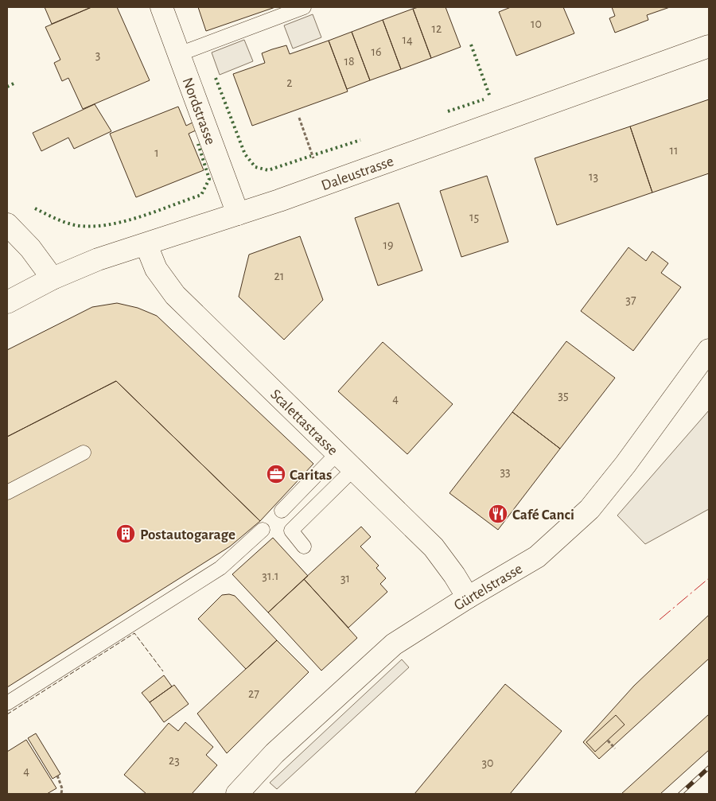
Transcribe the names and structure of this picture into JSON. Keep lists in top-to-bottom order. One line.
{"streets":{"street":["Nordstrasse","Daleustrasse","Scalettastrasse","Gürtelstrasse"]},"crossings":[["Nordstrasse","Daleustrasse"],["Daleustrasse","Scalettastrasse"],["Scalettastrasse","Gürtelstrasse"]],"places":{"office":["Caritas"],"restaurant":["Café Canci"],"building":["Postautogarage"]},"house_numbers":["10","12","14","16","3","18","2","11","1","13","15","19","21","37","35","4","33","31.1","31","27","23","30","4"]}
